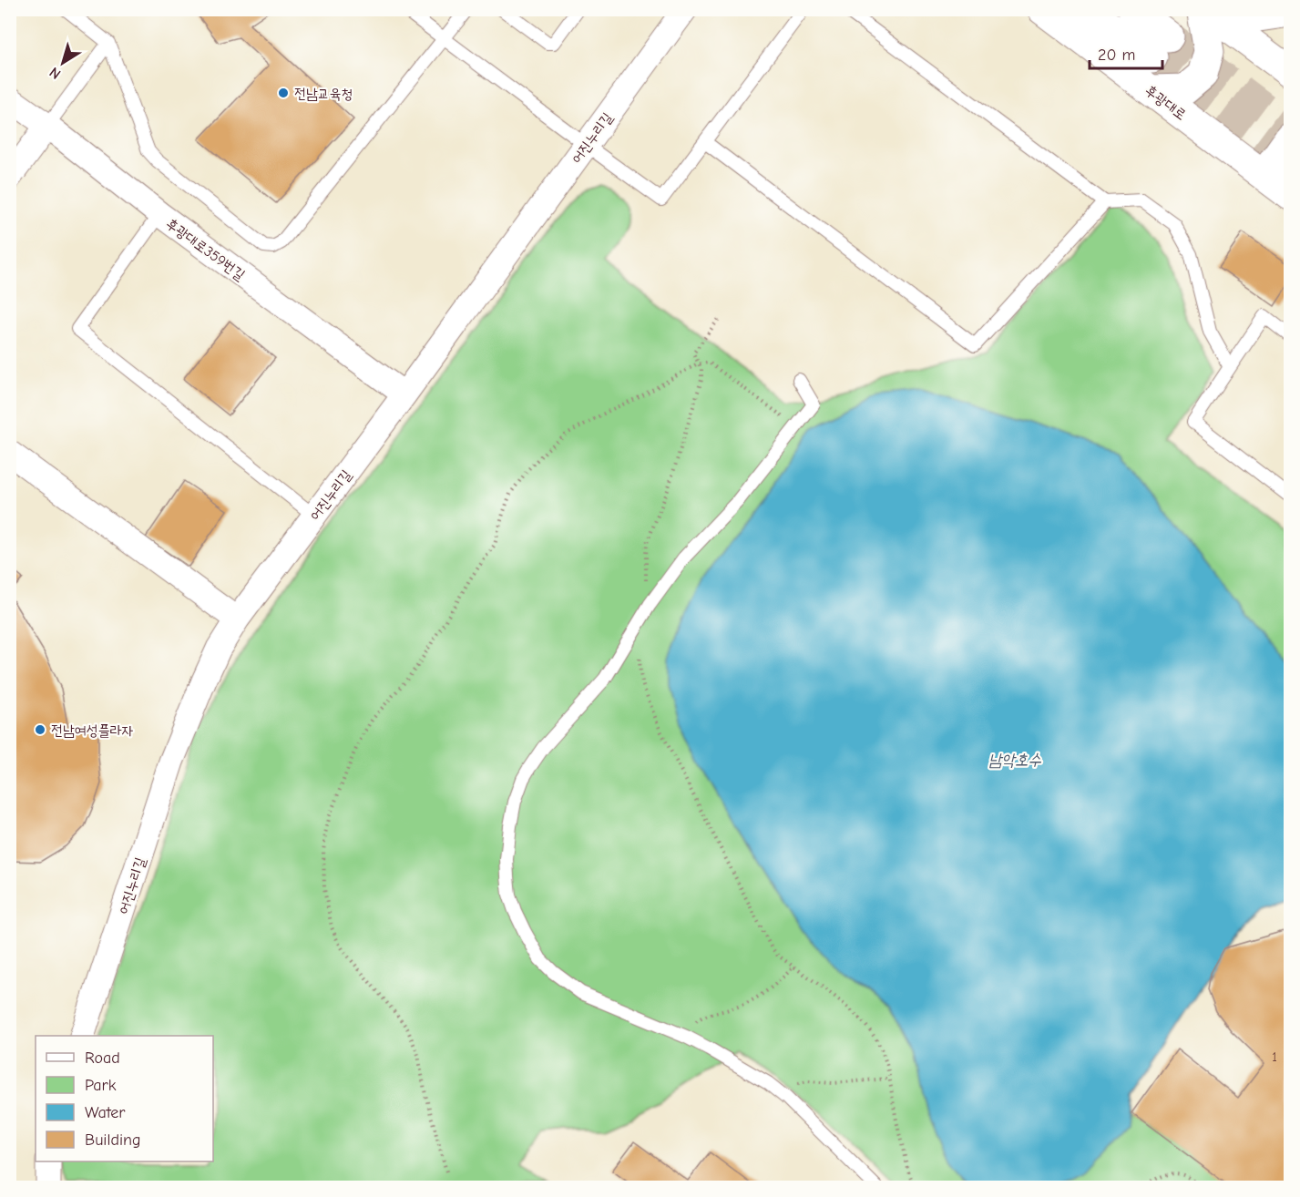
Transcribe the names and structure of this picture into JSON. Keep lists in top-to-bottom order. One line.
{"streets":{"street":["후광대로","어진누리길","후광대로359번길"]},"crossings":[["어진누리길","후광대로359번길"]],"water":["남악호수"],"places":["전남교육청","전남여성플라자"],"house_numbers":["1"],"legend":["Road","Park","Water","Building"],"scale_bar":"20 m","north":"bottom left"}
